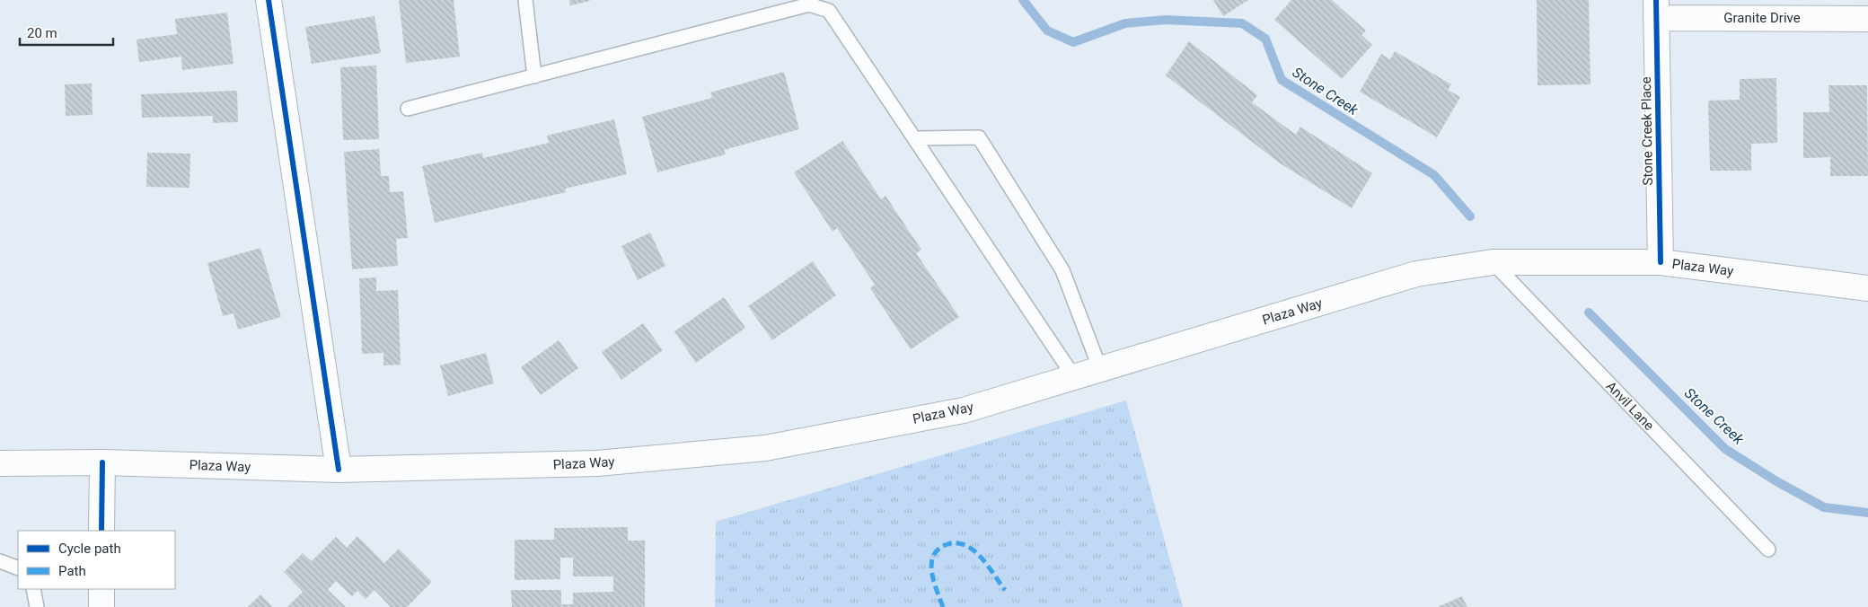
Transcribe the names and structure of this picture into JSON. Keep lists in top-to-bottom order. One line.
{"streets":{"main road":["Granite Drive","Stone Creek Place","Plaza Way"],"lane":["Anvil Lane"]},"crossings":[["Granite Drive","Stone Creek Place"],["Stone Creek Place","Plaza Way"],["Plaza Way","Anvil Lane"]],"water":["Stone Creek"],"legend":["Cycle path","Path"],"scale_bar":"20 m"}
